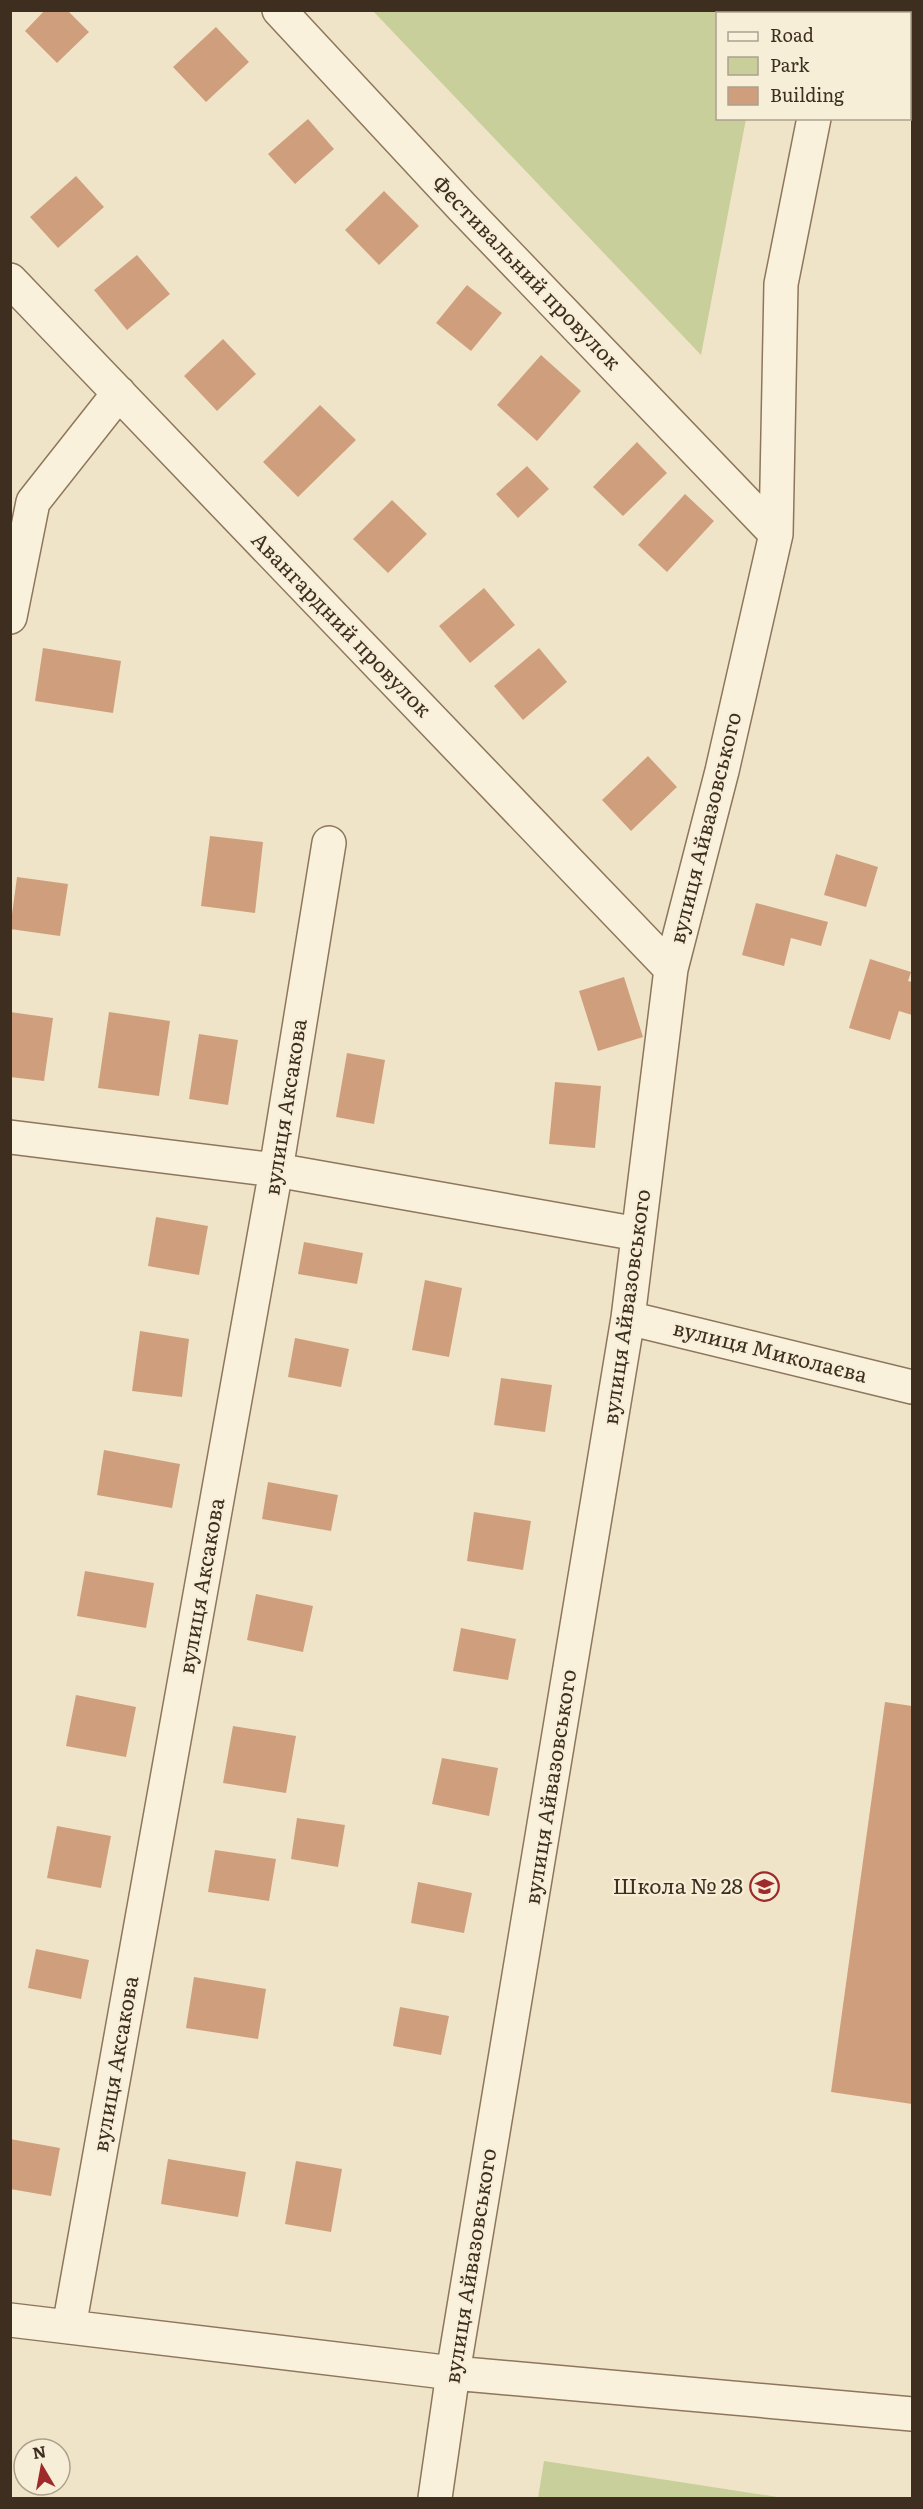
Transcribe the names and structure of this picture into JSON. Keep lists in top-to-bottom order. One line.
{"streets":{"street":["Фестивальний провулок","Авангардний провулок","вулиця Айвазовського","вулиця Аксакова","вулиця Миколаєва"]},"crossings":[["Фестивальний провулок","вулиця Айвазовського"],["Авангардний провулок","вулиця Айвазовського"],["вулиця Айвазовського","вулиця Миколаєва"]],"places":{"school or university":["Школа № 28"]},"legend":["Road","Park","Building"],"north":"top"}
